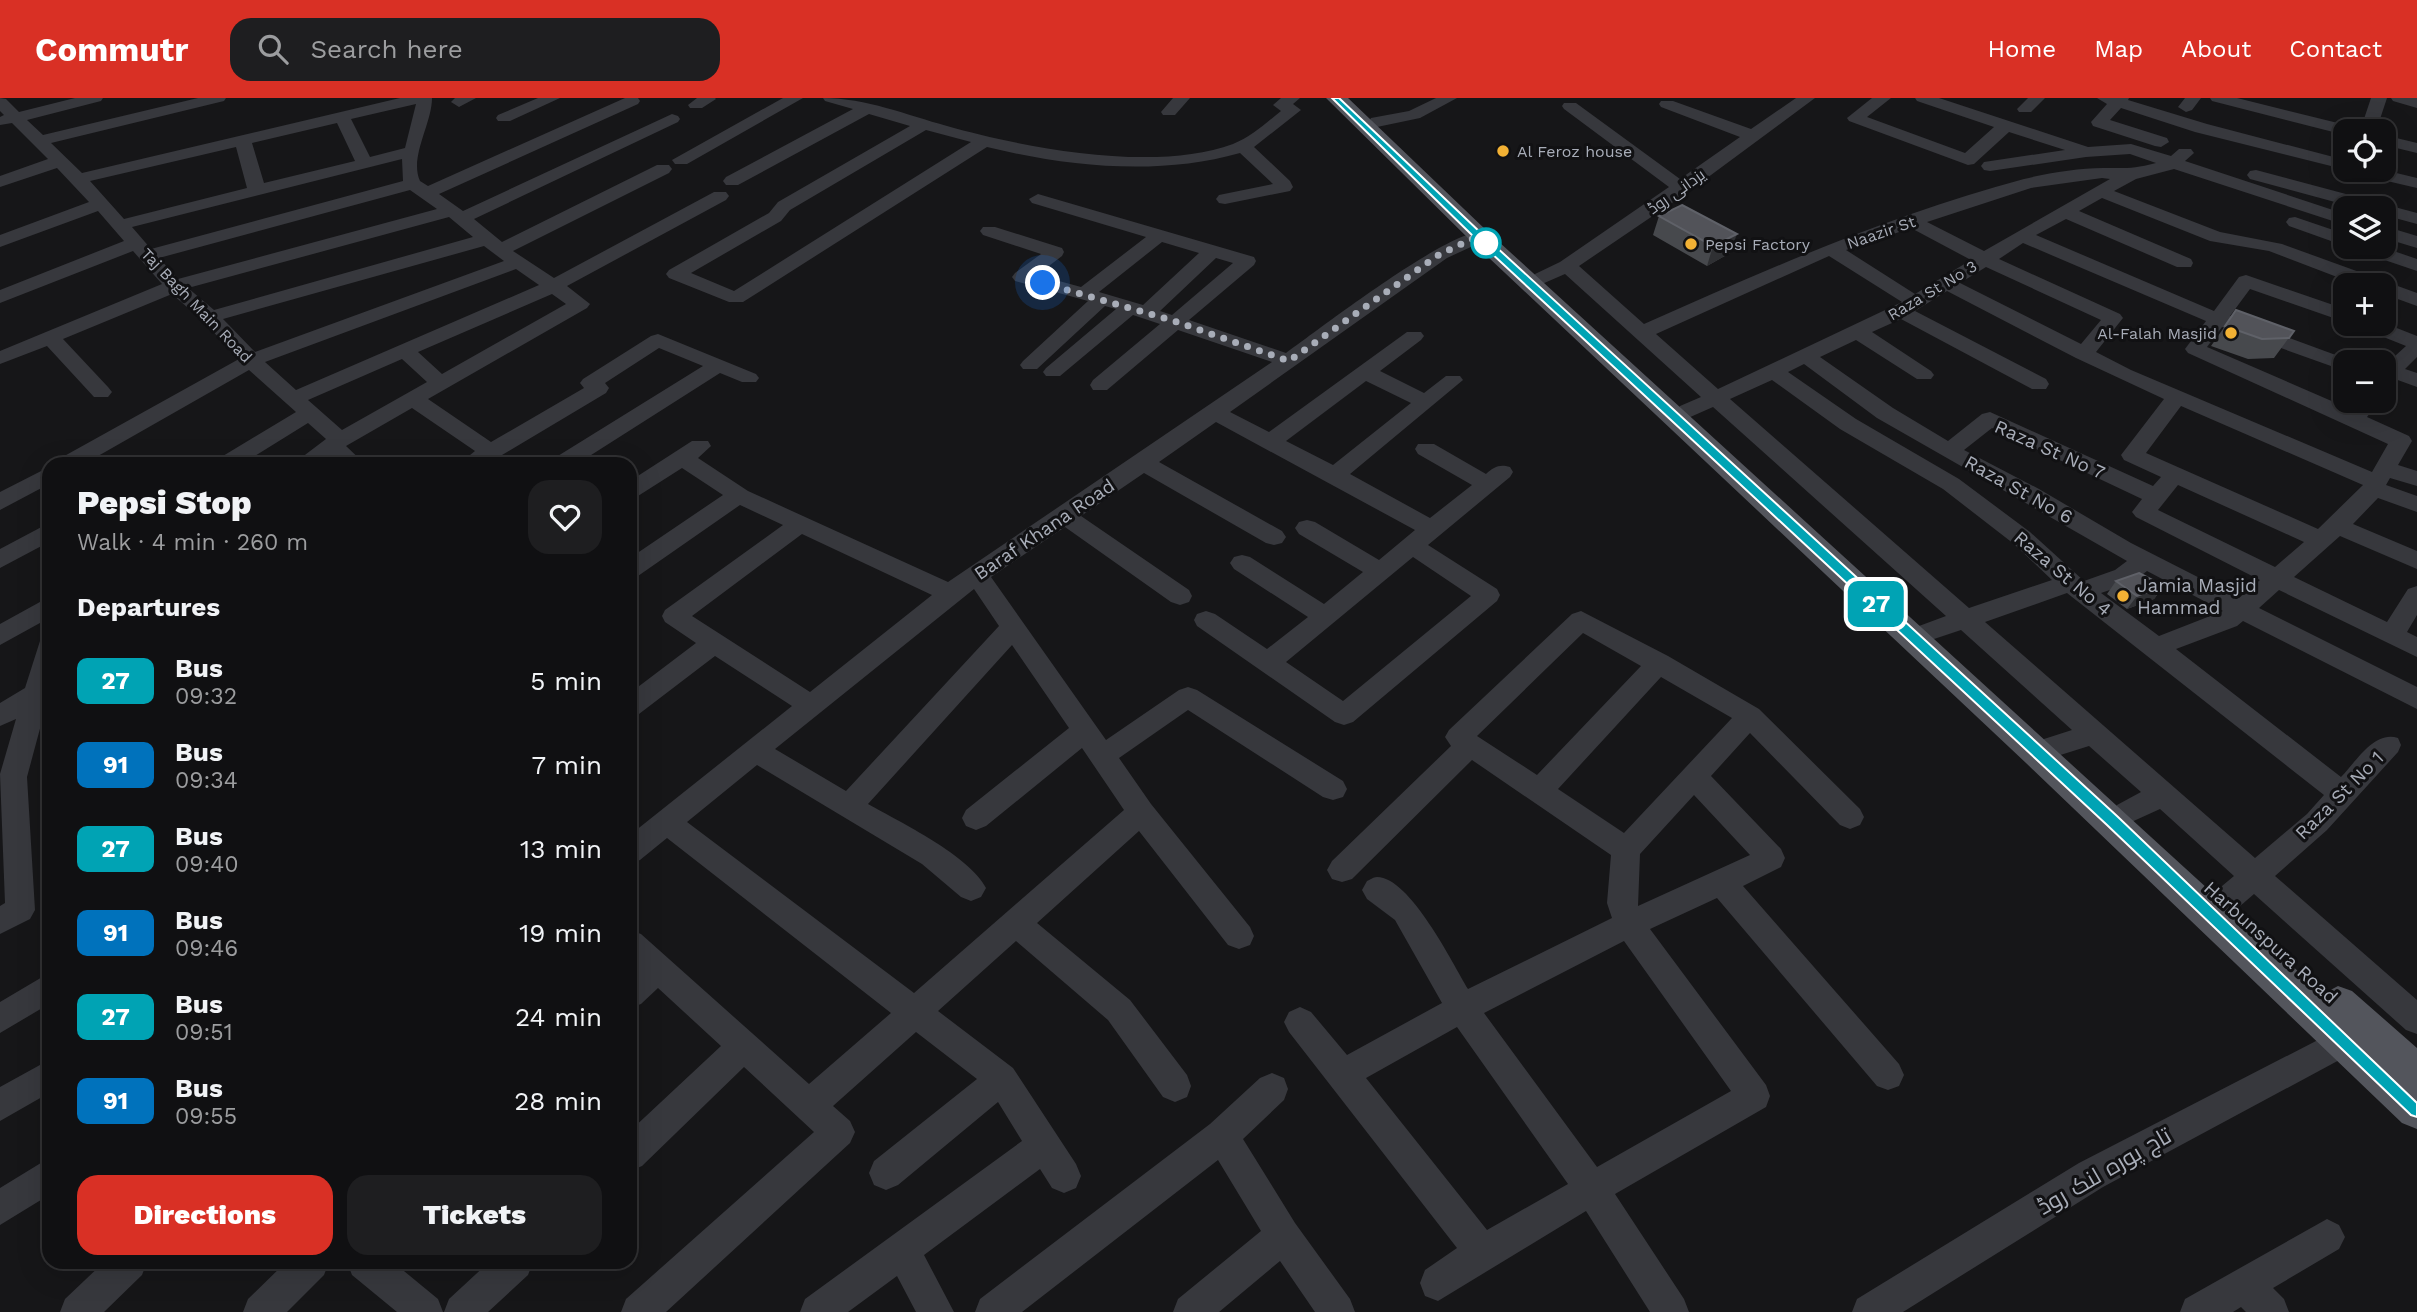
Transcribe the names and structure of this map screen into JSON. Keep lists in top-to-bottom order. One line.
{"streets":{"main road":["Harbunspura Road"],"street":["یزدانی روڈ","Naazir St","Raza St No 3","Taj Bagh Main Road","Raza St No 7","Raza St No 6","Baraf Khana Road","Raza St No 4","Raza St No 1","تاج پورہ لنک روڈ"]},"crossings":[["یزدانی روڈ","Harbunspura Road"],["Naazir St","Raza St No 3"],["Raza St No 3","Raza St No 6"],["Raza St No 3","Raza St No 4"],["Raza St No 3","Harbunspura Road"],["Raza St No 7","Raza St No 6"],["Baraf Khana Road","Harbunspura Road"],["Raza St No 4","Raza St No 1"],["Raza St No 1","Harbunspura Road"],["Harbunspura Road","تاج پورہ لنک روڈ"]],"places":["Al Feroz house","Pepsi Factory","Al-Falah Masjid","Jamia Masjid Hammad"],"lines":["bus line 27"],"page":{"header":"Commutr","search":"Search here","nav":["Home","Map","About","Contact"],"on_map":"27","map_buttons":["+","−"],"heading":[["Pepsi Stop","Walk · 4 min · 260 m"],"Departures"],"list":[{"mark":"27","name":"Bus","note":"09:32","value":"5 min"},{"mark":"91","name":"Bus","note":"09:34","value":"7 min"},{"mark":"27","name":"Bus","note":"09:40","value":"13 min"},{"mark":"91","name":"Bus","note":"09:46","value":"19 min"},{"mark":"27","name":"Bus","note":"09:51","value":"24 min"},{"mark":"91","name":"Bus","note":"09:55","value":"28 min"}],"buttons":["Directions","Tickets"]}}
